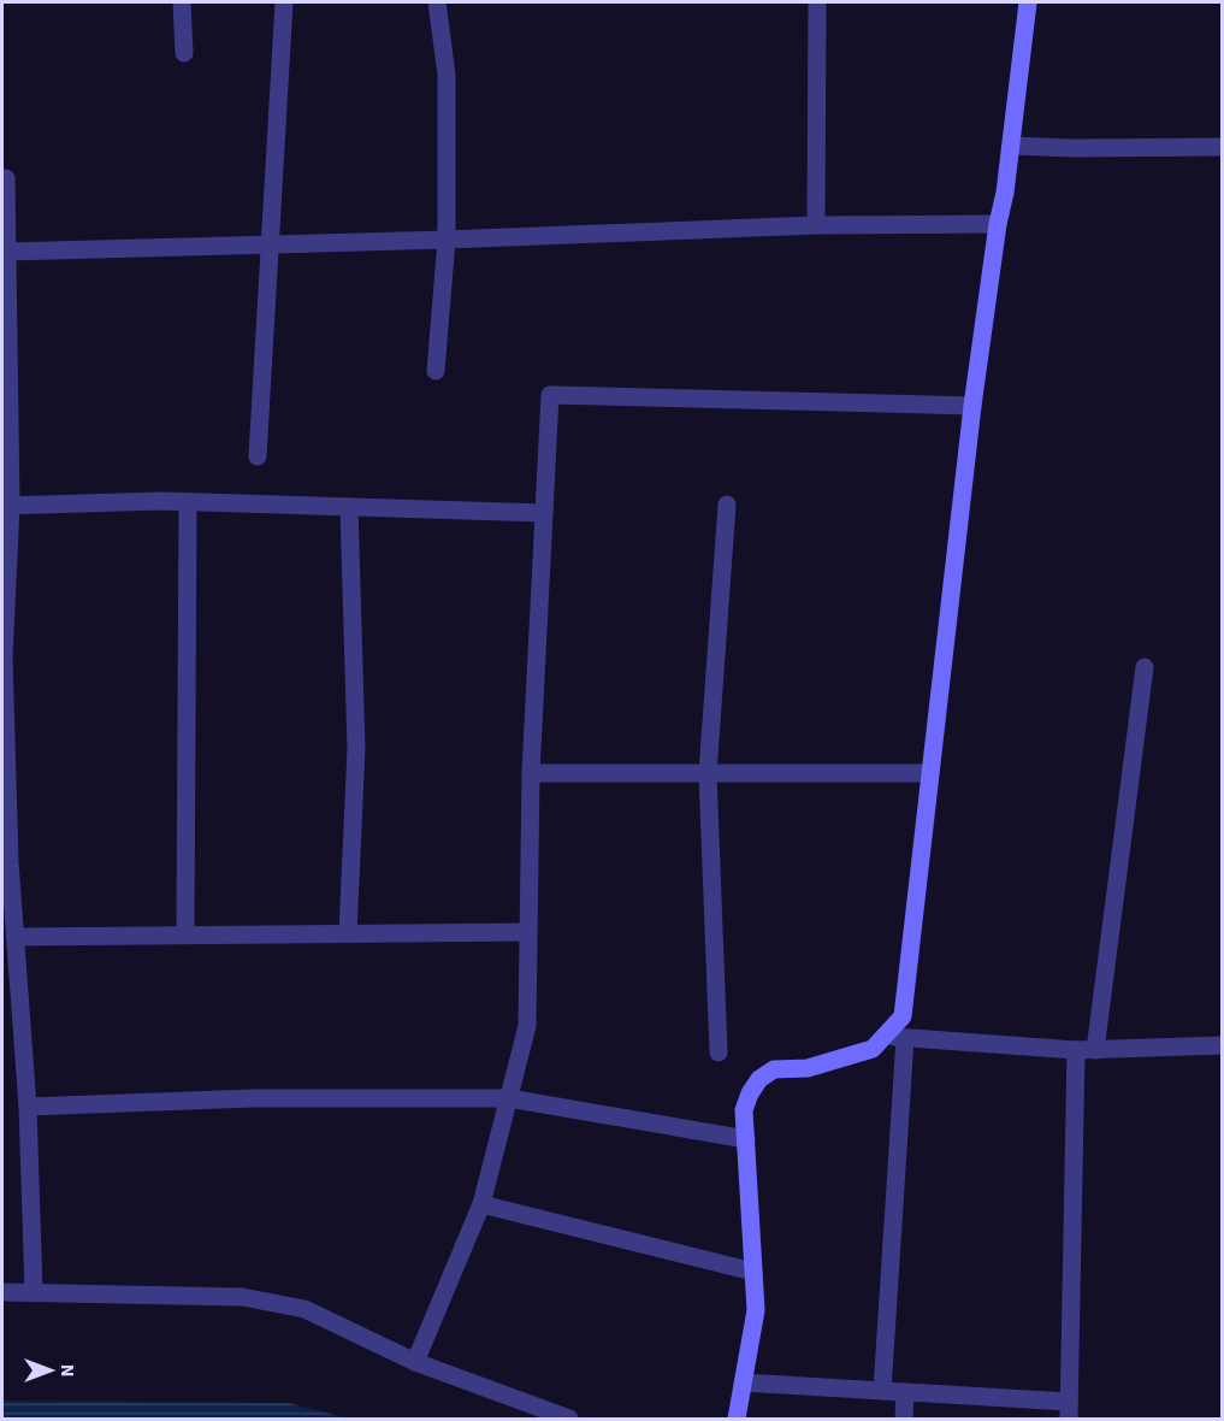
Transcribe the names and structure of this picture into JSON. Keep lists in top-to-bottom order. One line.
{"north":"right"}
